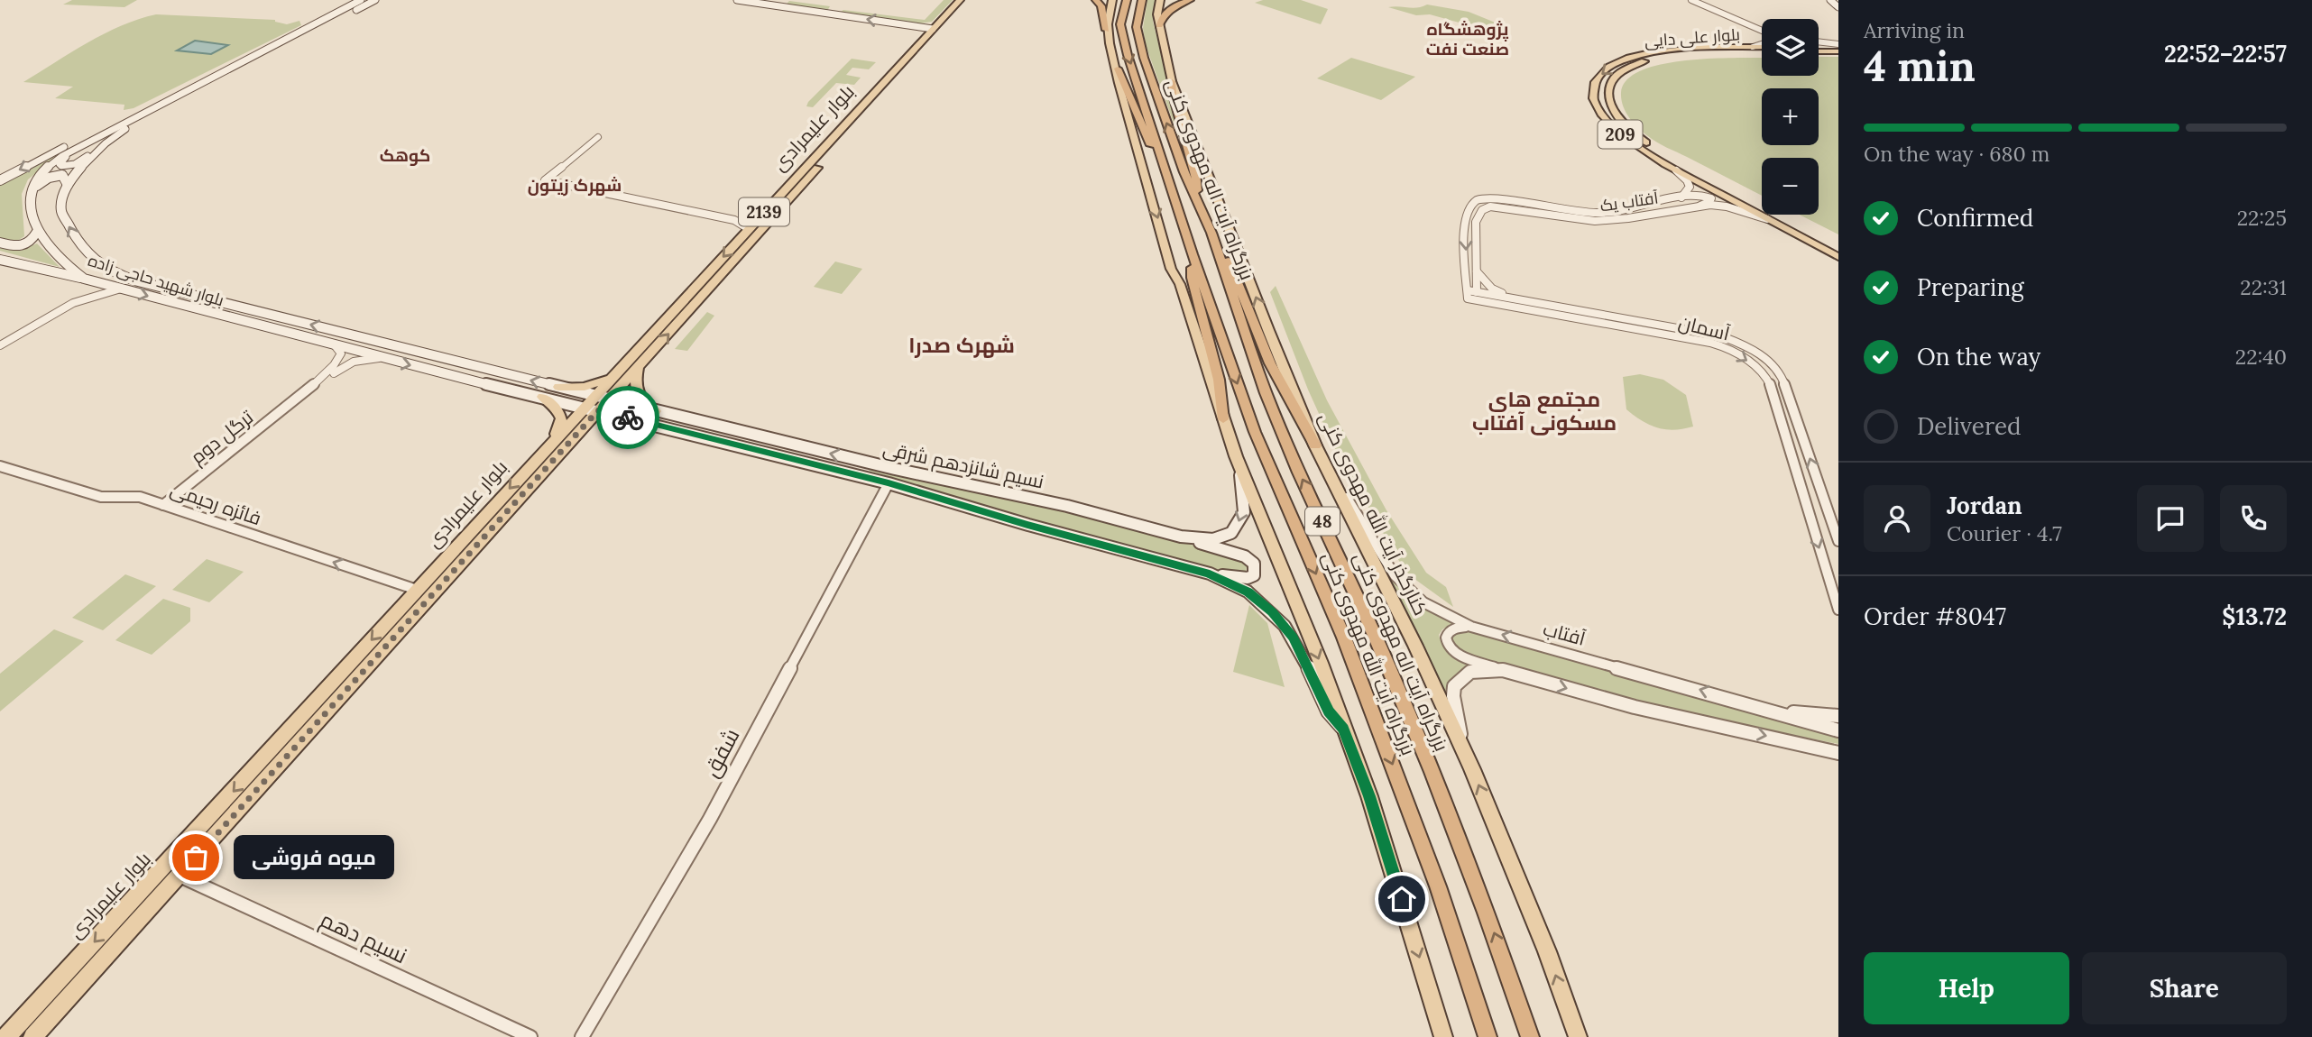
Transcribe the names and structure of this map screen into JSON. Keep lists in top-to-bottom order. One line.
{"streets":{"highway":["بزرگراه آیت اله مهدوی کنی","48","بزرگراه آیت الله مهدوی کنی"],"main road":["بلوار علی دایی","بلوار علیمرادی","209","2139","بلوار شهید حاجی زاده","نسیم شانزدهم شرقی","کنارگذر آیت الله مهدوی کنی"],"street":["آفتاب یک","آسمان","ترگل دوم","فائزه رحیمی","آفتاب","شفق","نسیم دهم"]},"crossings":[["بلوار علی دایی","آفتاب یک"],["بلوار علیمرادی","بلوار شهید حاجی زاده"],["بلوار علیمرادی","نسیم شانزدهم شرقی"],["بلوار علیمرادی","فائزه رحیمی"],["بلوار علیمرادی","نسیم دهم"],["بلوار شهید حاجی زاده","ترگل دوم"],["بلوار شهید حاجی زاده","نسیم شانزدهم شرقی"],["ترگل دوم","فائزه رحیمی"],["نسیم شانزدهم شرقی","شفق"],["کنارگذر آیت الله مهدوی کنی","آفتاب"]],"one_way":["فائزه رحیمی"],"districts":["پژوهشگاه صنعت نفت","کوهک","شهرک زیتون","شهرک صدرا","مجتمع های مسکونی آفتاب"],"places":["میوه فروشی"],"page":{"heading":["4 min","Arriving in","22:52–22:57"],"panel":["Jordan","Courier · 4.7","Order #8047","$13.72"],"map_buttons":["+","−"],"bar":"On the way · 680 m","list":[["Confirmed","22:25"],["Preparing","22:31"],["On the way","22:40"],"Delivered"],"bubble":"میوه فروشی","buttons":["Help","Share"]}}
